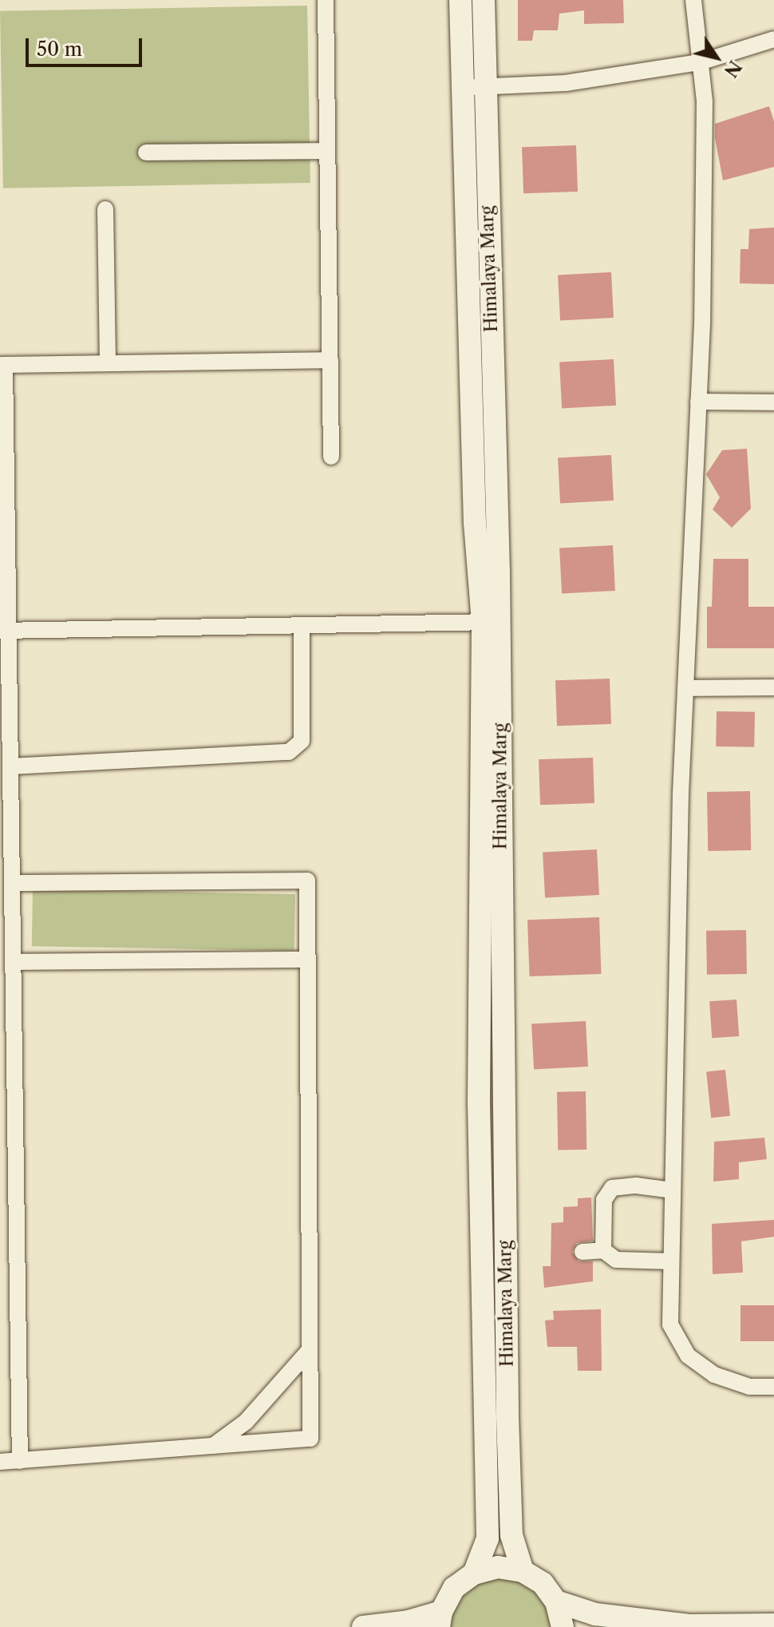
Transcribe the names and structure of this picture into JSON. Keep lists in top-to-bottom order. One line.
{"streets":{"main road":["Himalaya Marg"]},"scale_bar":"50 m","north":"bottom right"}
